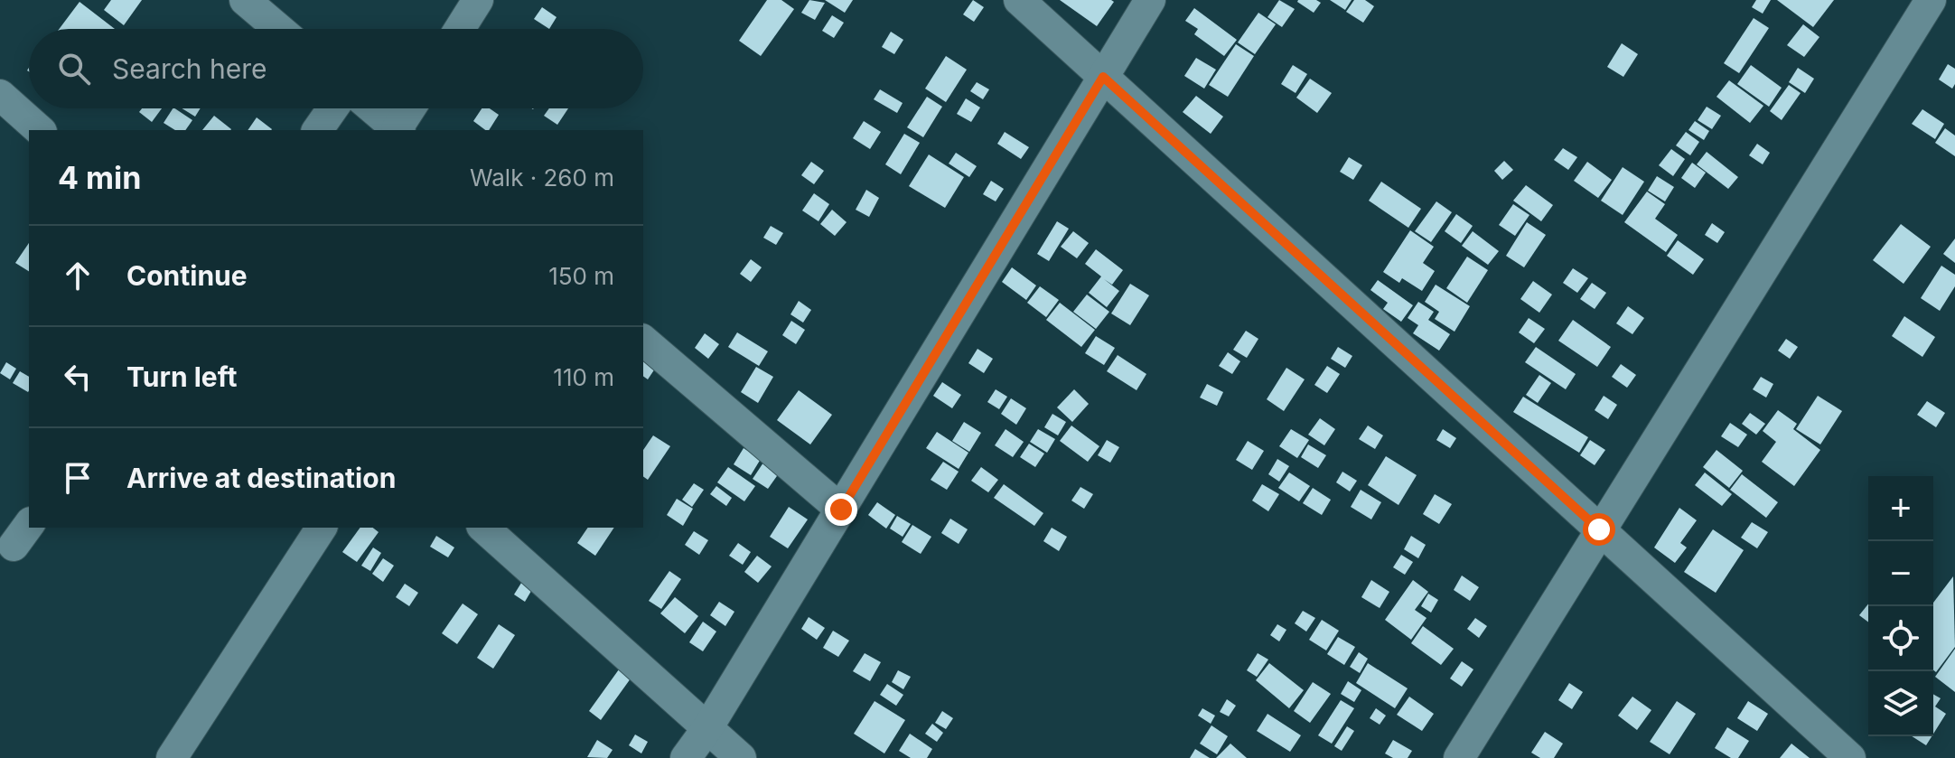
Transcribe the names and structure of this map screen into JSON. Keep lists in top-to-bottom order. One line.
{"page":{"search":"Search here","heading":["4 min","Walk · 260 m"],"list":[["Continue","150 m"],["Turn left","110 m"],"Arrive at destination"],"map_buttons":["+","−"]}}
